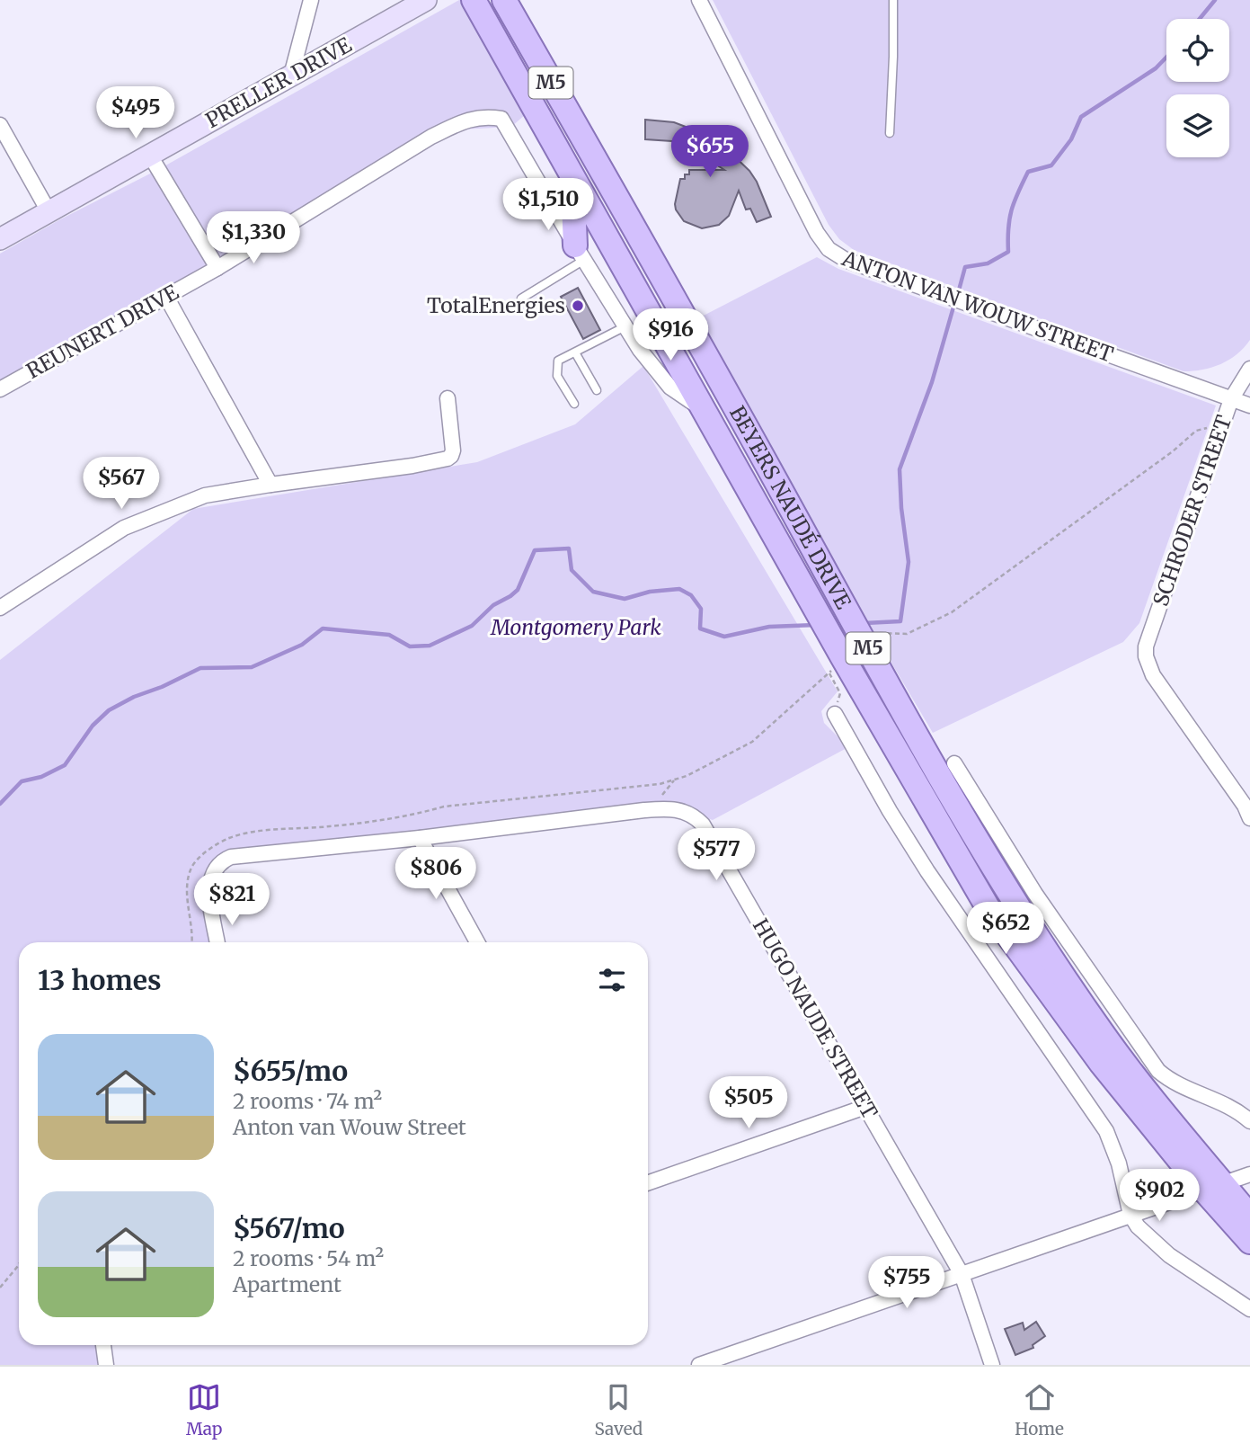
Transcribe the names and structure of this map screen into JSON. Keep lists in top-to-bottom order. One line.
{"streets":{"main road":["PRELLER DRIVE","M5","BEYERS NAUDÉ DRIVE"],"street":["ANTON VAN WOUW STREET","REUNERT DRIVE","SCHRODER STREET","HUGO NAUDE STREET"]},"crossings":[["ANTON VAN WOUW STREET","SCHRODER STREET"],["REUNERT DRIVE","BEYERS NAUDÉ DRIVE"]],"parks":["Montgomery Park"],"places":["TotalEnergies"],"page":{"price":["$495","$655","$1,510","$1,330","$916","$567","$577","$806","$821","$652","$505","$902","$755"],"heading":"13 homes","list":[{"name":"$655/mo","note":"2 rooms · 74 m² · Anton van Wouw Street"},{"name":"$567/mo","note":"2 rooms · 54 m² · Apartment"}],"tabs":["Map","Saved","Home"]}}
